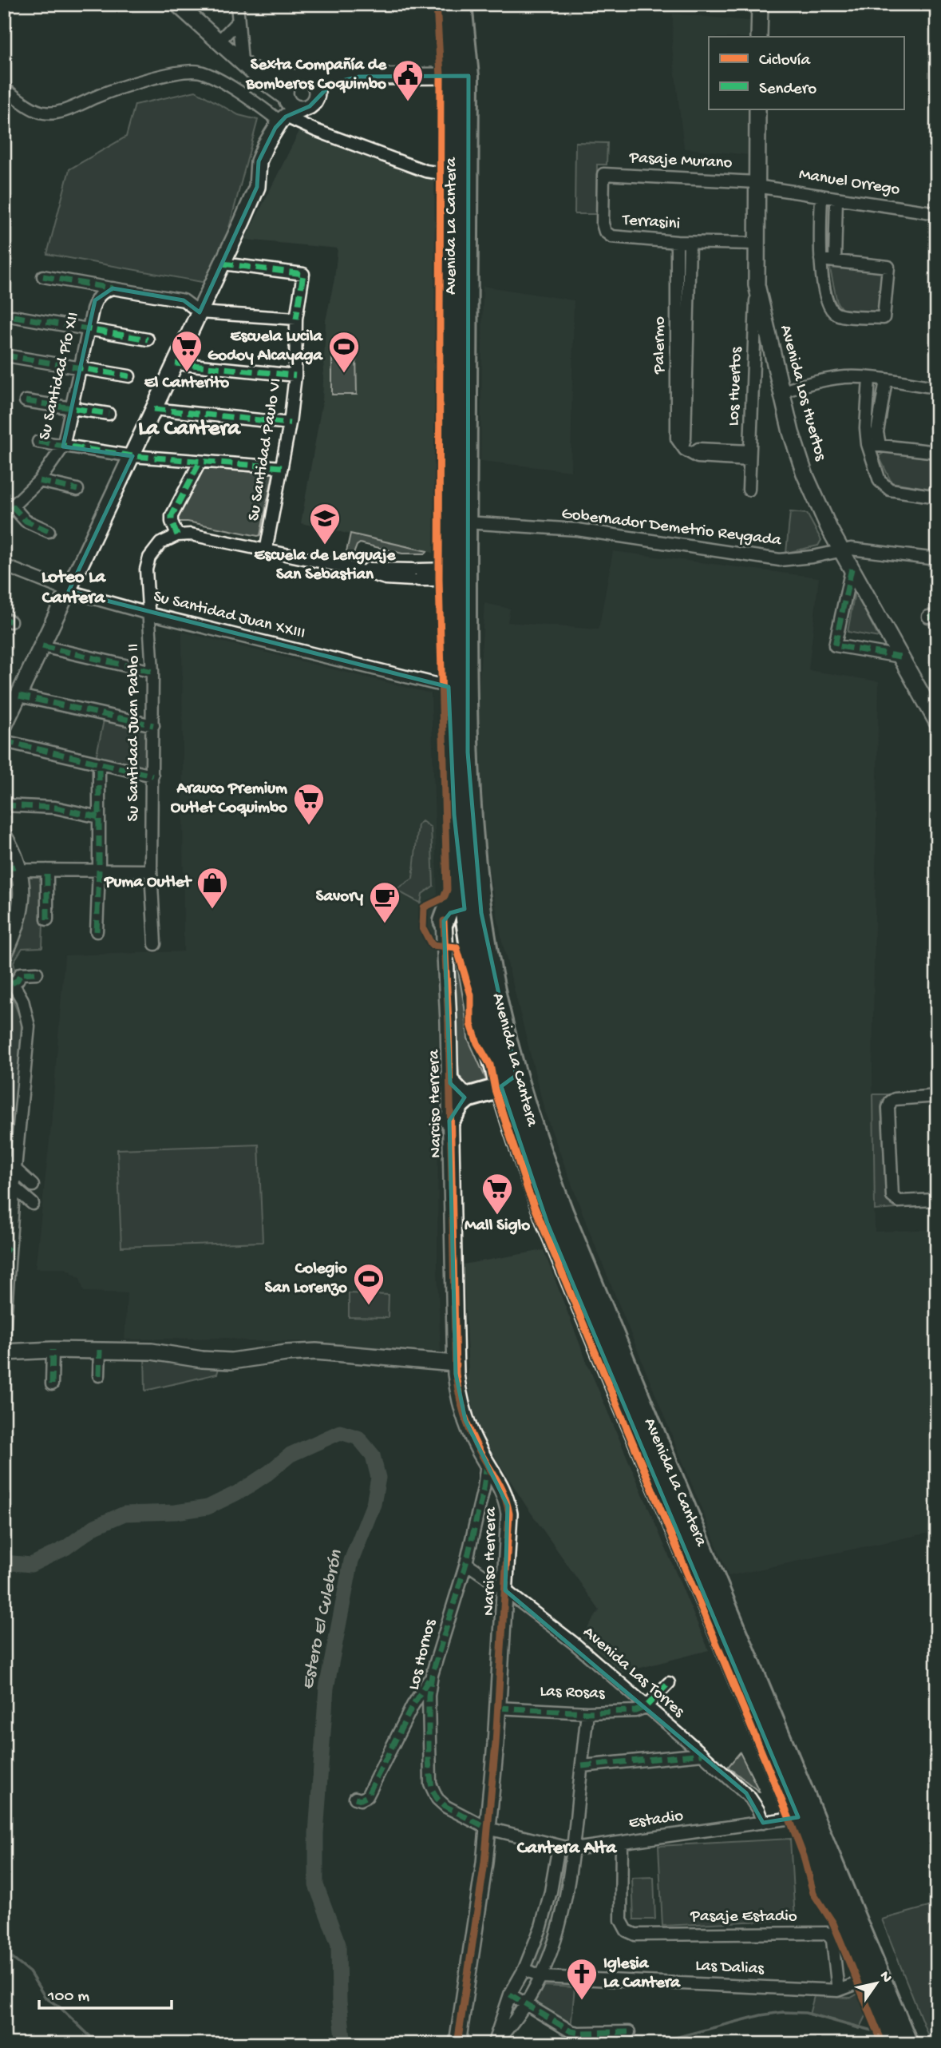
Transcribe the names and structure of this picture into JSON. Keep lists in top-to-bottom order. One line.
{"streets":{"highway":["Avenida La Cantera"],"street":["Pasaje Murano","Manuel Orrego","Terrasini","Palermo","Su Santidad Pío XII","Los Huertos","Avenida Los Huertos","Su Santidad Paulo VI","Gobernador Demetrio Reygada","Su Santidad Juan XXIII","Su Santidad Juan Pablo II","Narciso Herrera","Los Hornos","Avenida Las Torres","Las Rosas","Estadio","Pasaje Estadio","Las Dalias"]},"crossings":[["Pasaje Murano","Manuel Orrego"],["Pasaje Murano","Terrasini"],["Pasaje Murano","Avenida Los Huertos"],["Manuel Orrego","Avenida Los Huertos"],["Terrasini","Palermo"],["Terrasini","Avenida Los Huertos"],["Avenida La Cantera","Gobernador Demetrio Reygada"],["Avenida La Cantera","Su Santidad Juan XXIII"],["Avenida La Cantera","Estadio"],["Avenida La Cantera","Las Dalias"],["Los Huertos","Avenida Los Huertos"],["Avenida Los Huertos","Gobernador Demetrio Reygada"],["Su Santidad Juan XXIII","Su Santidad Juan Pablo II"],["Narciso Herrera","Los Hornos"],["Narciso Herrera","Avenida Las Torres"],["Narciso Herrera","Las Rosas"],["Narciso Herrera","Estadio"],["Los Hornos","Avenida Las Torres"],["Los Hornos","Estadio"],["Avenida Las Torres","Las Rosas"],["Avenida Las Torres","Estadio"],["Estadio","Pasaje Estadio"],["Pasaje Estadio","Las Dalias"]],"districts":["La Cantera","Loteo La Cantera","Cantera Alta"],"water":["Estero El Culebrón"],"places":{"public building":["Sexta Compañía de Bomberos Coquimbo"],"supermarket":["El Canterito","Arauco Premium Outlet Coquimbo","Mall Siglo"],"sports":["Escuela Lucila Godoy Alcayaga","Colegio San Lorenzo"],"school or university":["Escuela de Lenguaje San Sebastian"],"shop":["Puma Outlet"],"cafe":["Savory"],"church":["Iglesia La Cantera"]},"legend":["Ciclovía","Sendero"],"scale_bar":"100 m","north":"top right"}
